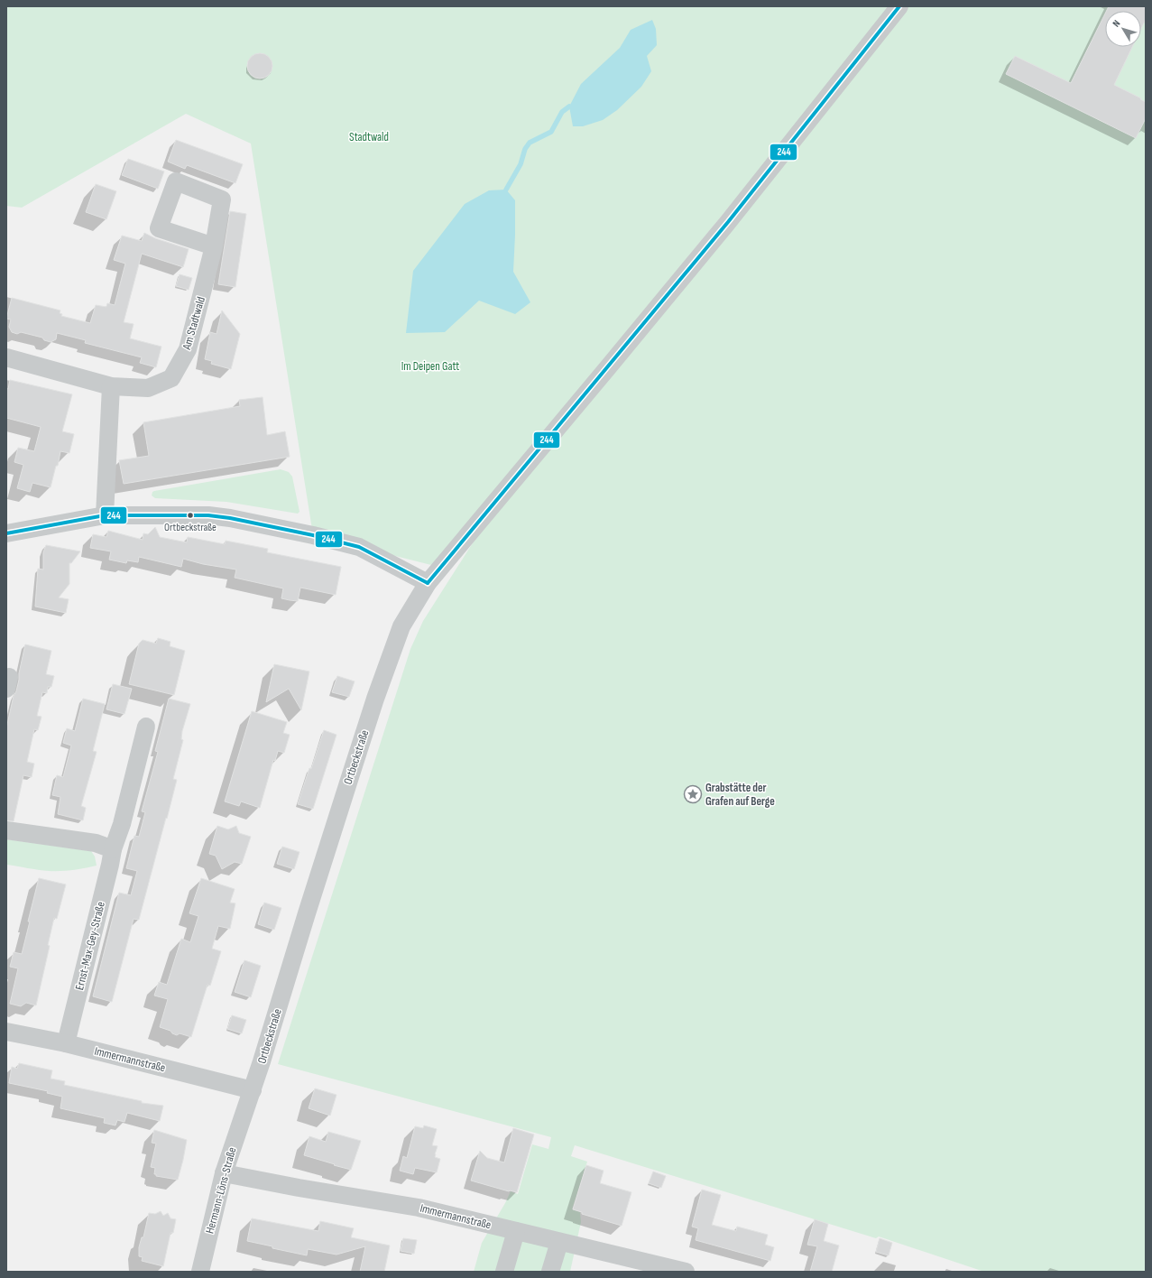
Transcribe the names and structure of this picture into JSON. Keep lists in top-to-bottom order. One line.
{"streets":{"street":["Am Stadtwald","Ortbeckstraße","Ernst-Max-Gey-Straße","Immermannstraße","Hermann-Löns-Straße"]},"crossings":[["Ortbeckstraße","Immermannstraße"],["Ortbeckstraße","Hermann-Löns-Straße"],["Ernst-Max-Gey-Straße","Immermannstraße"],["Immermannstraße","Hermann-Löns-Straße"]],"parks":["Stadtwald","Im Deipen Gatt"],"places":{"other":["Ortbeckstraße"],"place":["Grabstätte der Grafen auf Berge"]},"lines":["transit line 244"],"north":"top left"}
